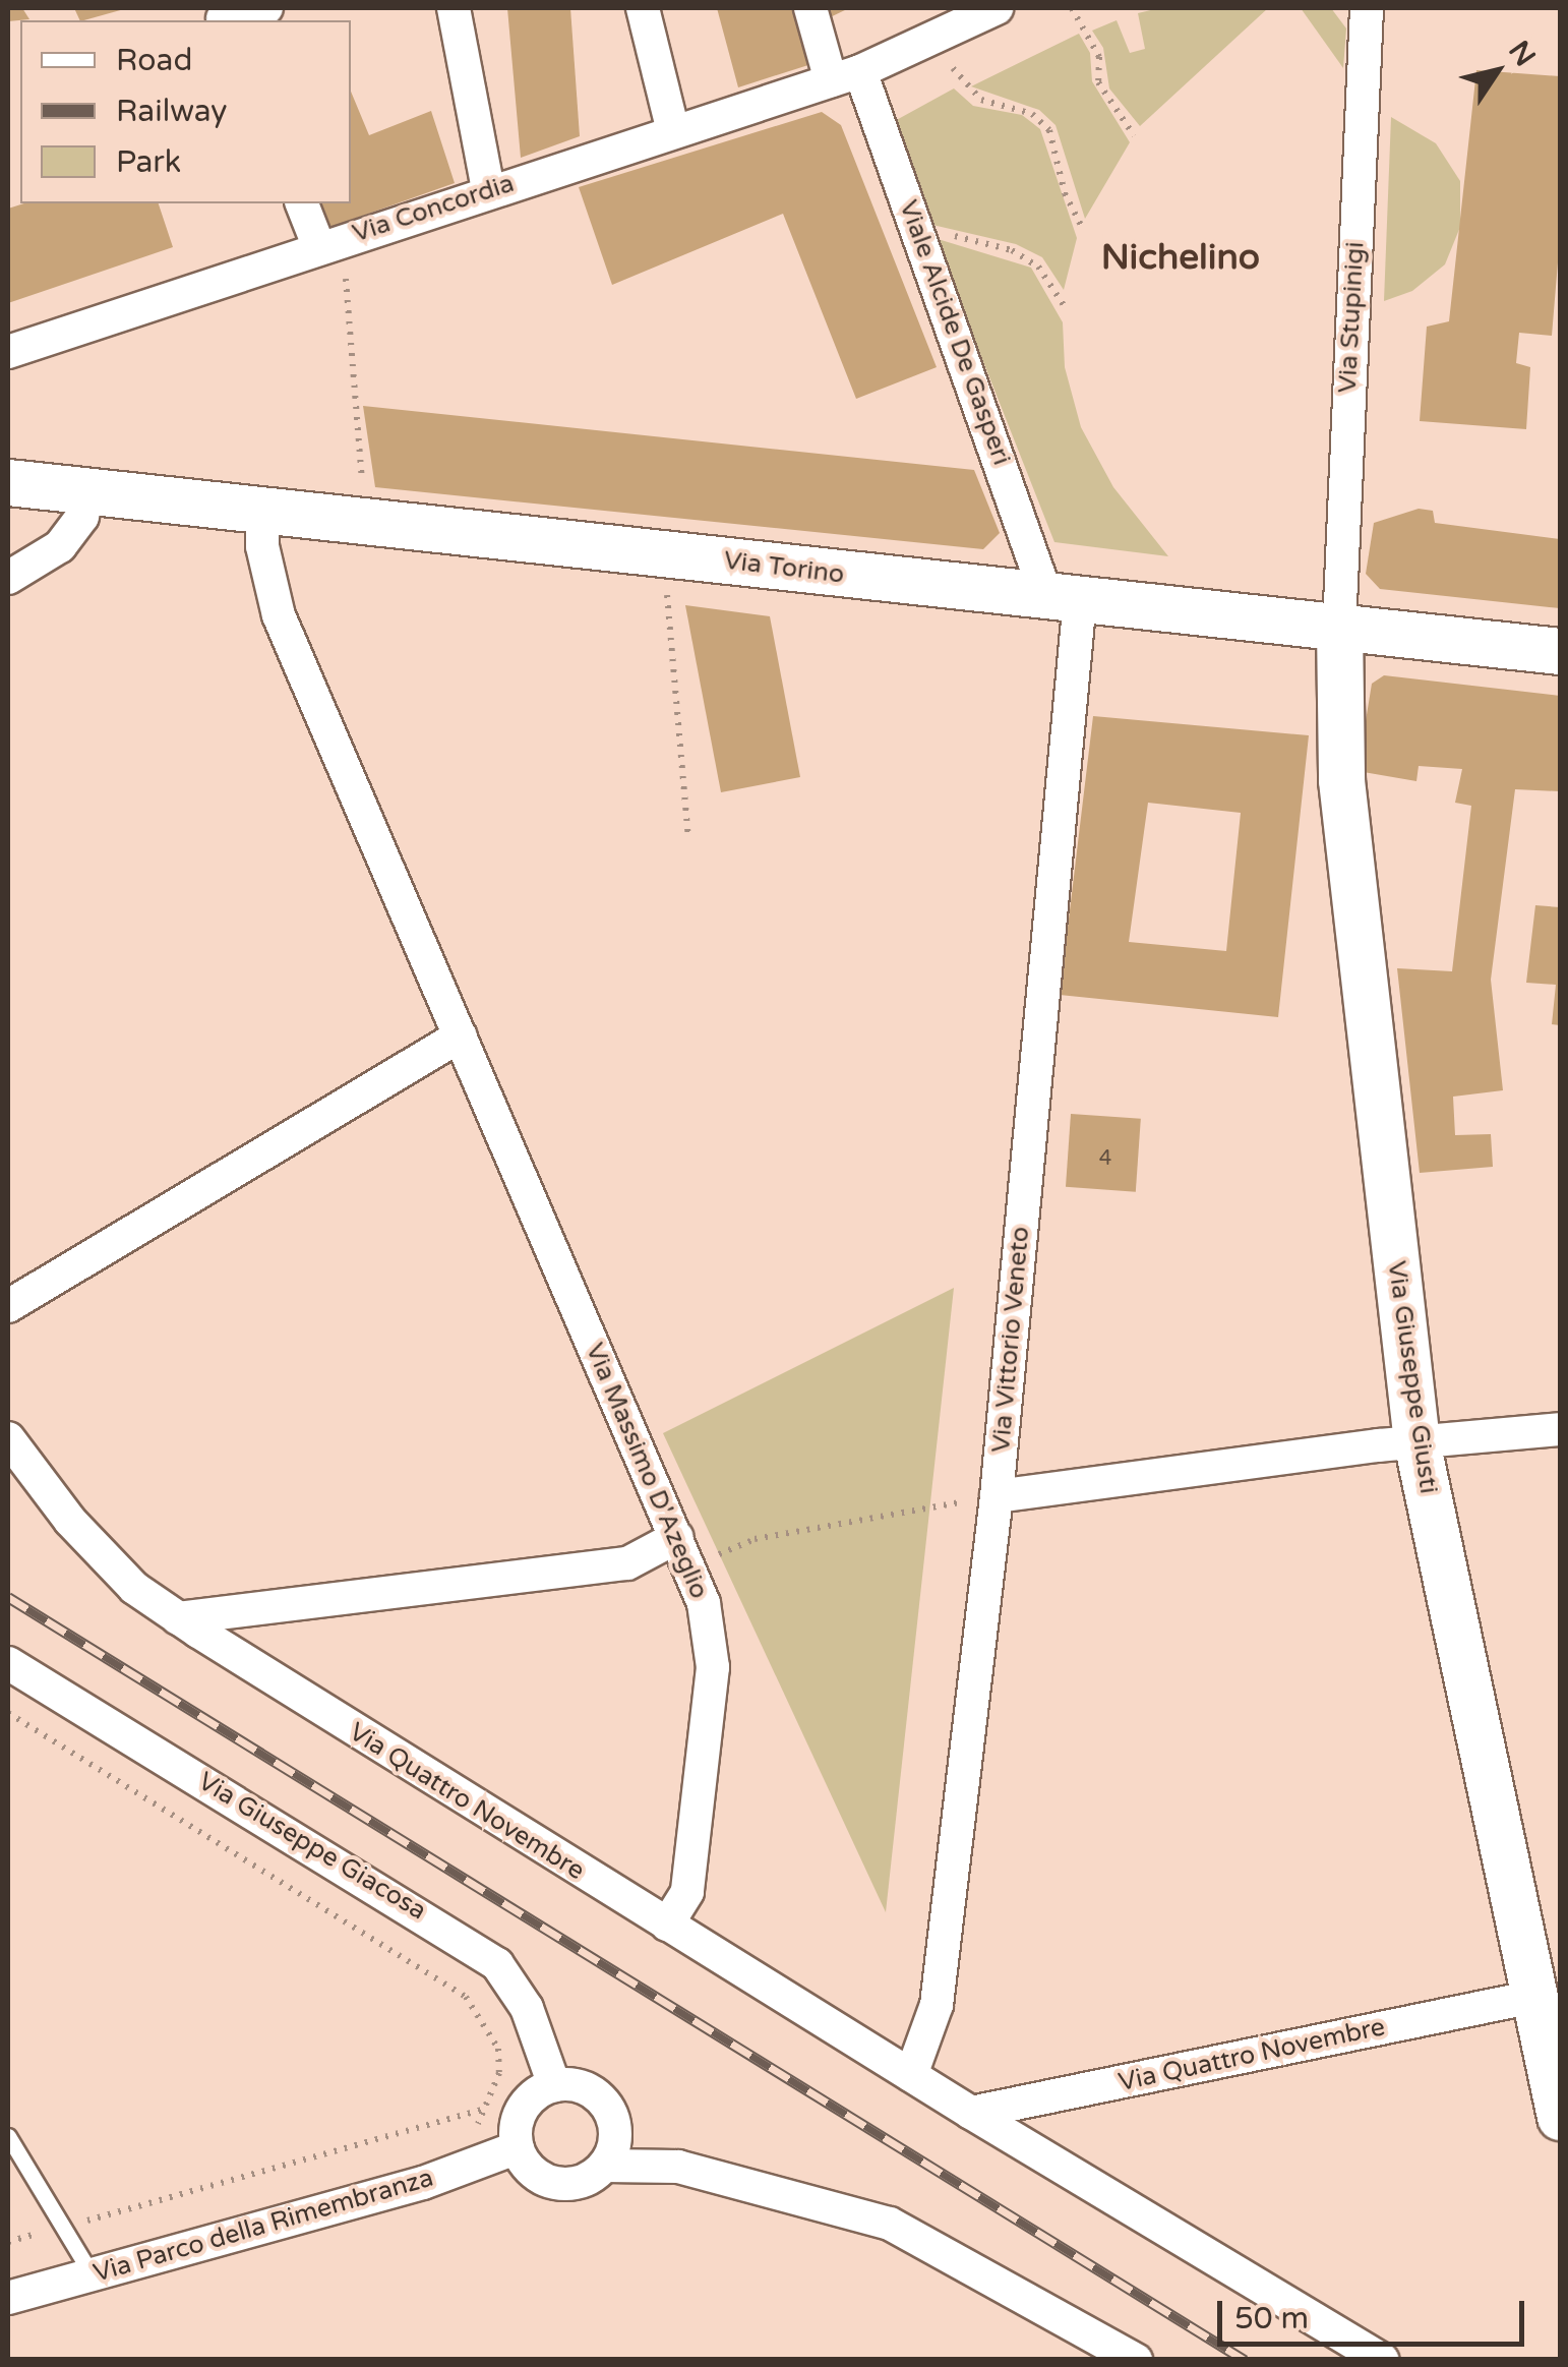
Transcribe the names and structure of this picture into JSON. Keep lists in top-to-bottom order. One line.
{"streets":{"main road":["Via Torino","Via Giuseppe Giusti"],"street":["Via Concordia","Via Stupinigi","Viale Alcide De Gasperi","Via Vittorio Veneto","Via Massimo D'Azeglio","Via Quattro Novembre","Via Giuseppe Giacosa","Via Parco della Rimembranza"]},"crossings":[["Via Concordia","Viale Alcide De Gasperi"],["Via Stupinigi","Via Torino"],["Via Stupinigi","Via Giuseppe Giusti"],["Viale Alcide De Gasperi","Via Torino"],["Viale Alcide De Gasperi","Via Vittorio Veneto"],["Via Torino","Via Vittorio Veneto"],["Via Torino","Via Giuseppe Giusti"],["Via Torino","Via Massimo D'Azeglio"],["Via Vittorio Veneto","Via Quattro Novembre"],["Via Giuseppe Giusti","Via Quattro Novembre"],["Via Massimo D'Azeglio","Via Quattro Novembre"],["Via Giuseppe Giacosa","Via Parco della Rimembranza"]],"districts":["Nichelino"],"house_numbers":["4"],"legend":["Road","Railway","Park"],"scale_bar":"50 m","north":"top right"}
